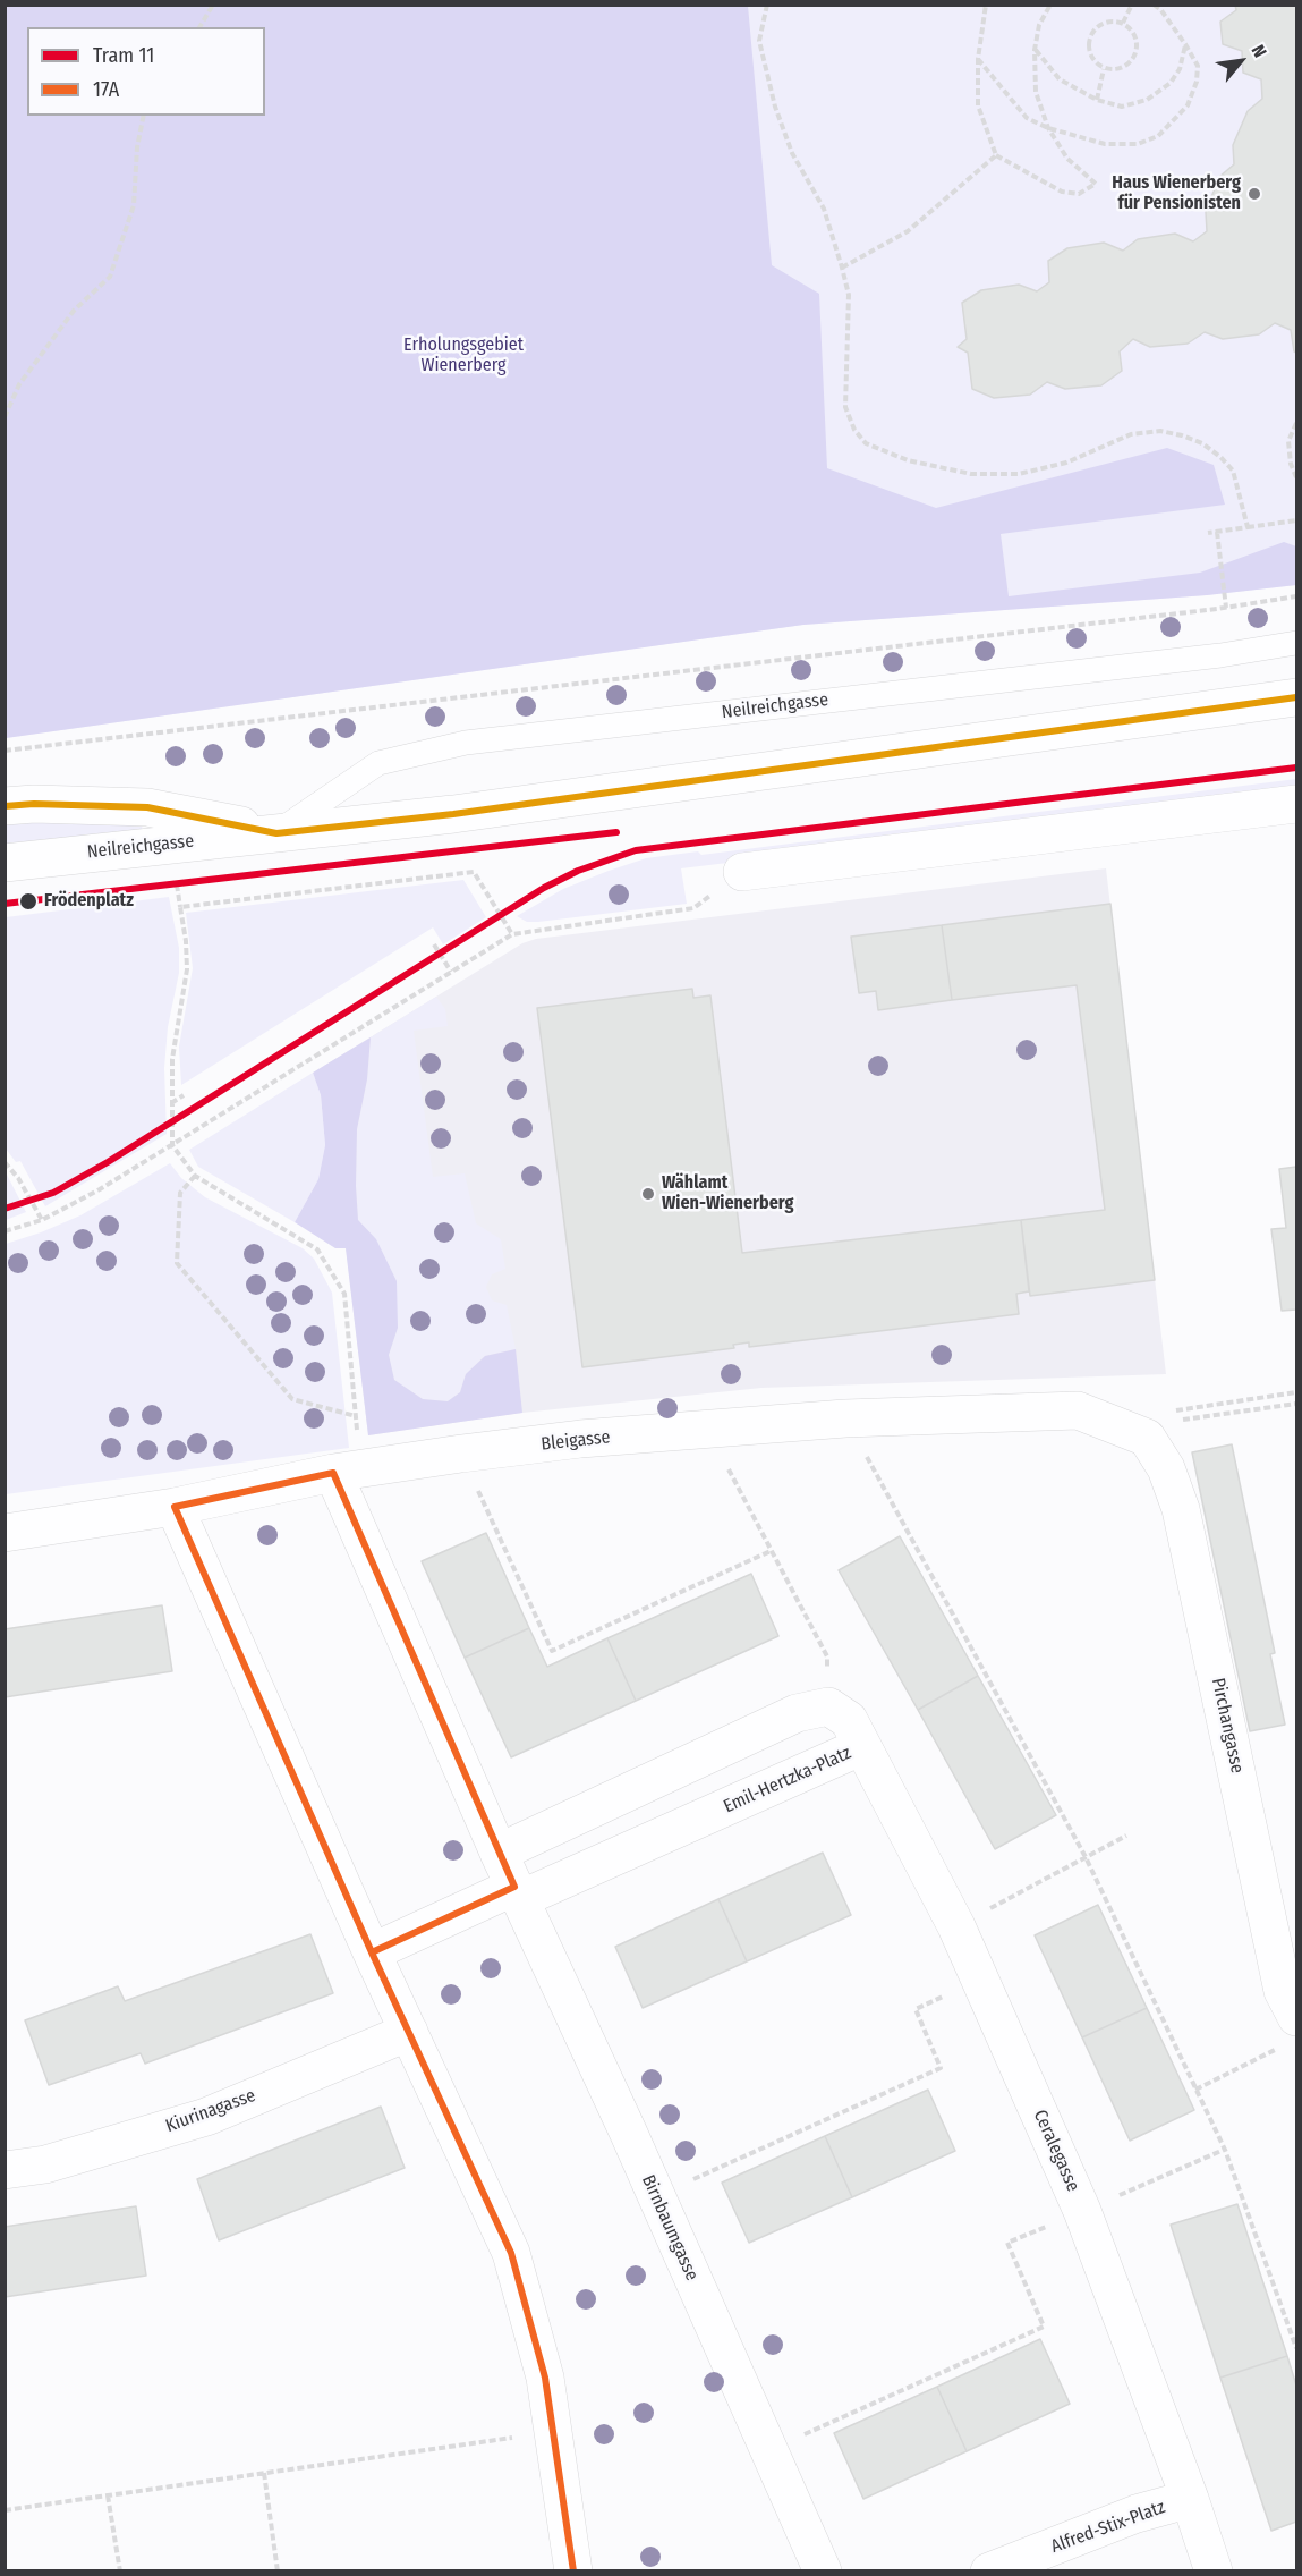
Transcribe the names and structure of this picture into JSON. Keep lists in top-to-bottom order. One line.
{"streets":{"street":["Neilreichgasse","Bleigasse","Pirchangasse","Emil-Hertzka-Platz","Kiurinagasse","Ceralegasse","Birnbaumgasse","Alfred-Stix-Platz"]},"crossings":[["Bleigasse","Pirchangasse"],["Bleigasse","Birnbaumgasse"],["Emil-Hertzka-Platz","Ceralegasse"],["Emil-Hertzka-Platz","Birnbaumgasse"],["Ceralegasse","Alfred-Stix-Platz"]],"parks":["Erholungsgebiet Wienerberg"],"places":["Haus Wienerberg für Pensionisten","Frödenplatz","Wählamt Wien-Wienerberg"],"lines":["tram line 11","transit line 17A"],"legend":["Tram 11","17A"],"north":"top right"}
